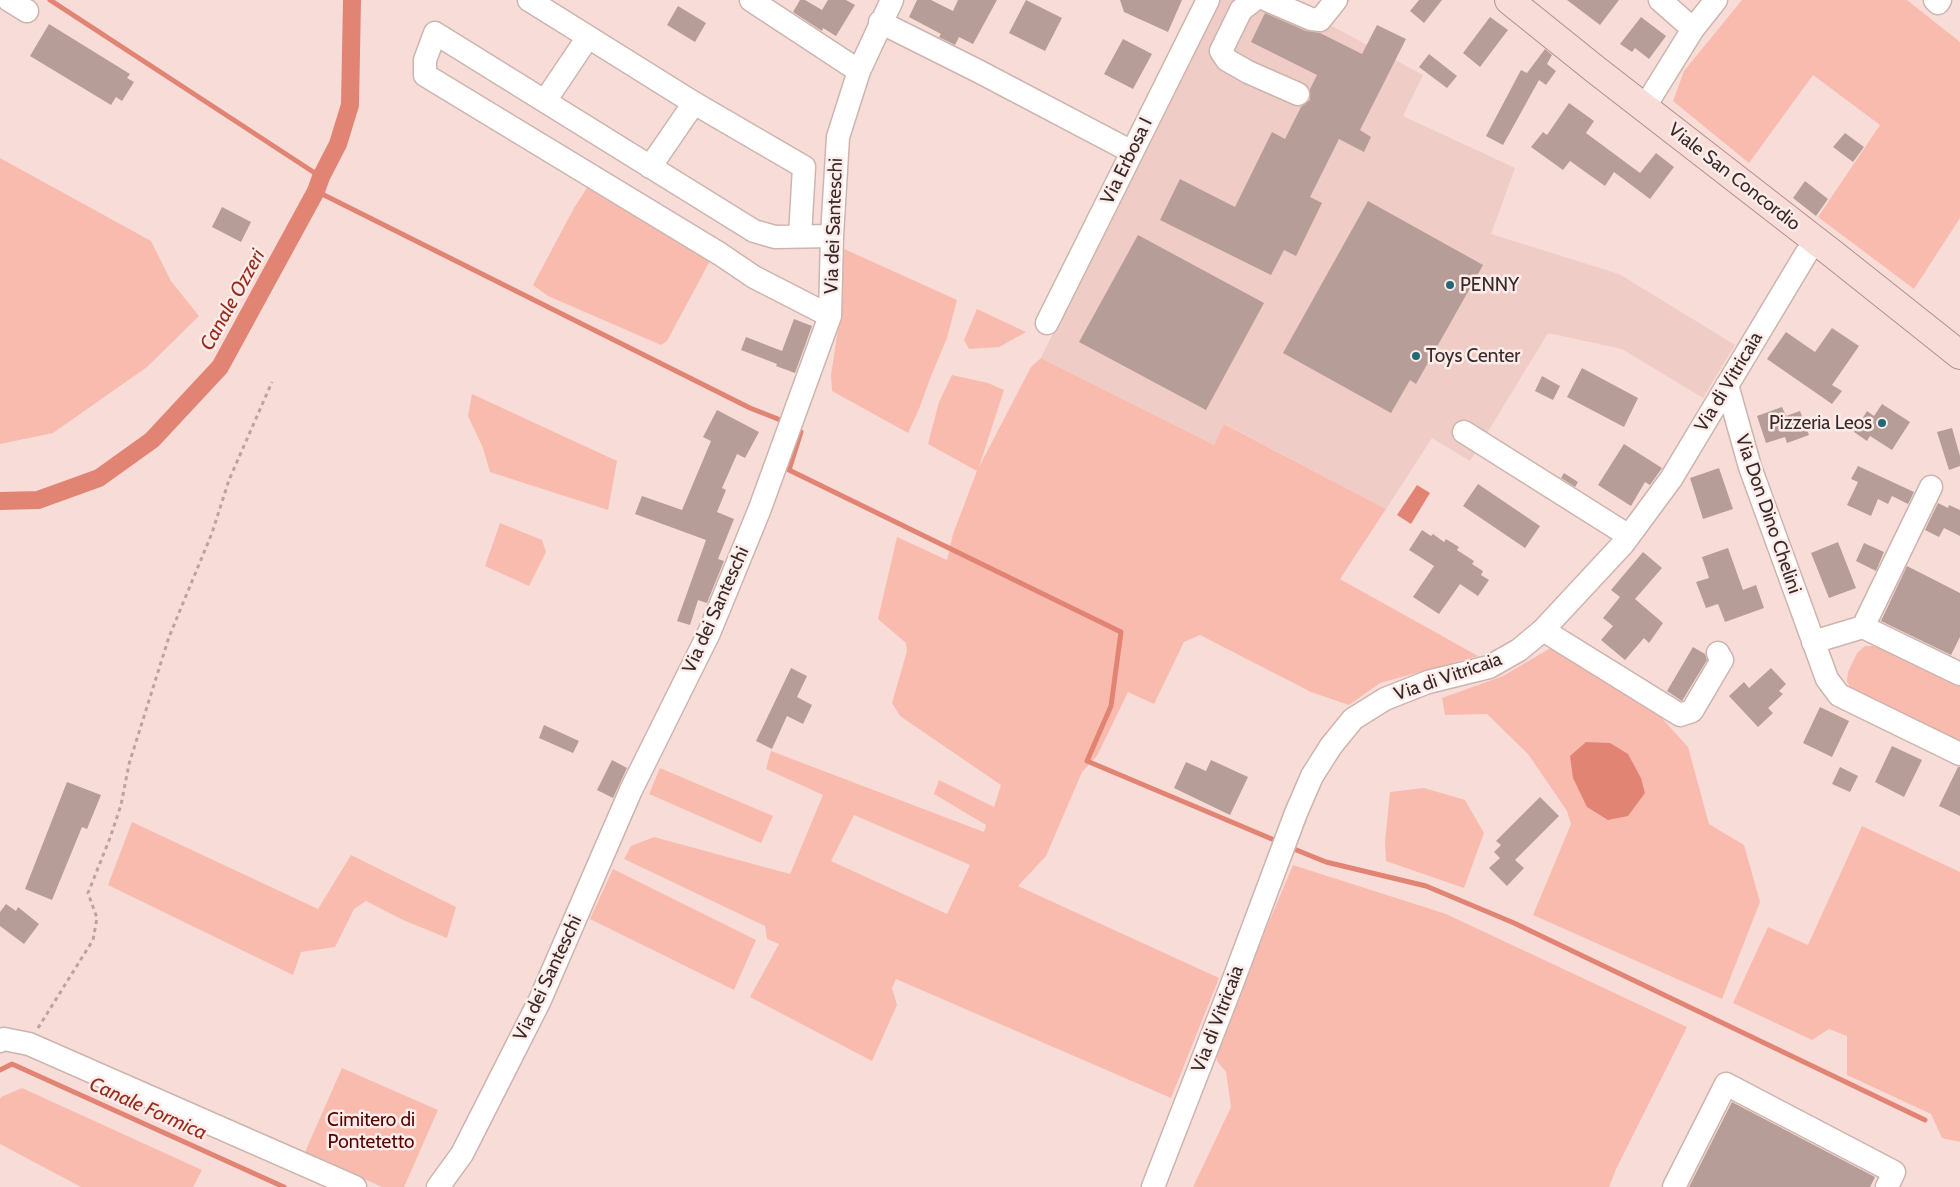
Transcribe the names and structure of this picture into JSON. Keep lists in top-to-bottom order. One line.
{"streets":{"main road":["Viale San Concordio"],"street":["Via Erbosa I","Via dei Santeschi","Via di Vitricaia","Via Don Dino Chelini"]},"crossings":[["Viale San Concordio","Via di Vitricaia"],["Via di Vitricaia","Via Don Dino Chelini"]],"water":["Canale Ozzeri","Canale Formica"],"parks":["Cimitero di Pontetetto"],"places":["PENNY","Toys Center","Pizzeria Leos"]}
